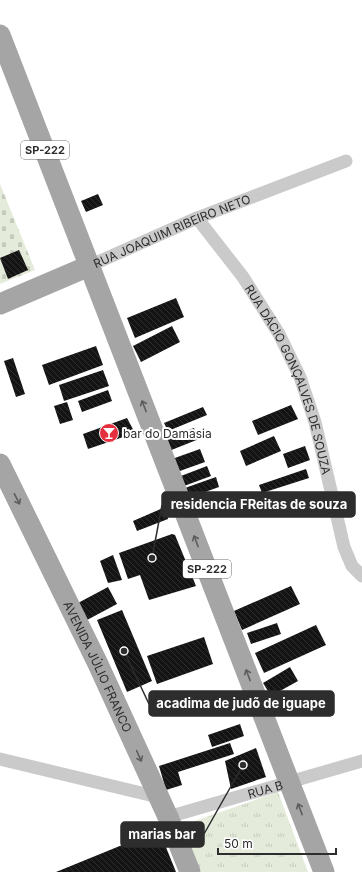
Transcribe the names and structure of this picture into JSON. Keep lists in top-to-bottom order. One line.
{"streets":{"main road":["SP-222","RUA JOAQUIM RIBEIRO NETO","AVENIDA JÚLIO FRANCO"],"street":["RUA DÁCIO GONÇALVES DE SOUZA","RUA B"]},"crossings":[["SP-222","RUA JOAQUIM RIBEIRO NETO"],["SP-222","RUA B"],["RUA JOAQUIM RIBEIRO NETO","RUA DÁCIO GONÇALVES DE SOUZA"],["AVENIDA JÚLIO FRANCO","RUA B"]],"places":{"bar":["bar do Damasia"],"other":["residencia FReitas de souza","acadima de judõ de iguape","marias bar"]},"scale_bar":"50 m"}
